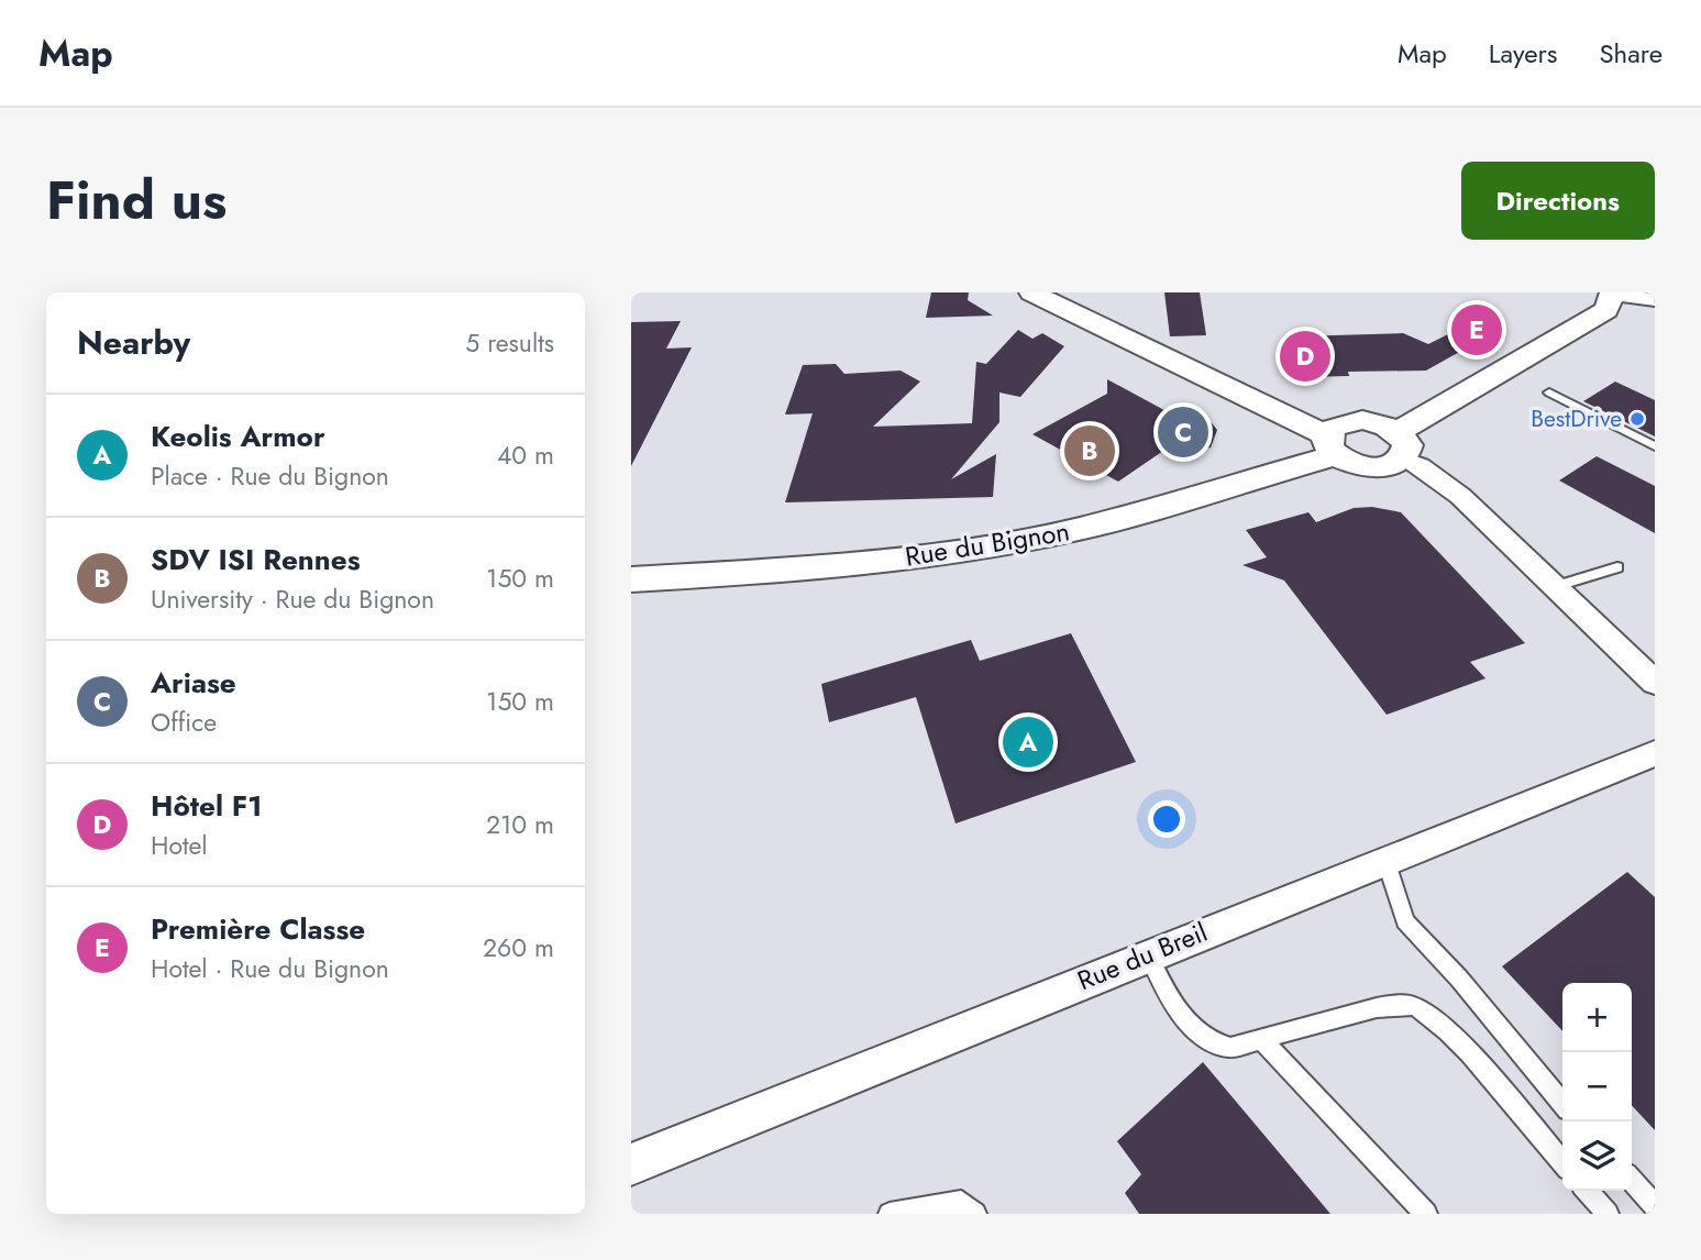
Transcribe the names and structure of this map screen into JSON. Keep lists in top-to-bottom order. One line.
{"streets":{"street":["Rue du Bignon","Rue du Breil"]},"places":["BestDrive"],"page":{"header":"Map","nav":["Map","Layers","Share"],"title":"Find us","buttons":"Directions","heading":["Nearby","5 results"],"pins":["E","D","C","B","A"],"list":[{"mark":"A","name":"Keolis Armor","note":"Place · Rue du Bignon","value":"40 m"},{"mark":"B","name":"SDV ISI Rennes","note":"University · Rue du Bignon","value":"150 m"},{"mark":"C","name":"Ariase","note":"Office","value":"150 m"},{"mark":"D","name":"Hôtel F1","note":"Hotel","value":"210 m"},{"mark":"E","name":"Première Classe","note":"Hotel · Rue du Bignon","value":"260 m"}],"map_buttons":["+","−"]}}
